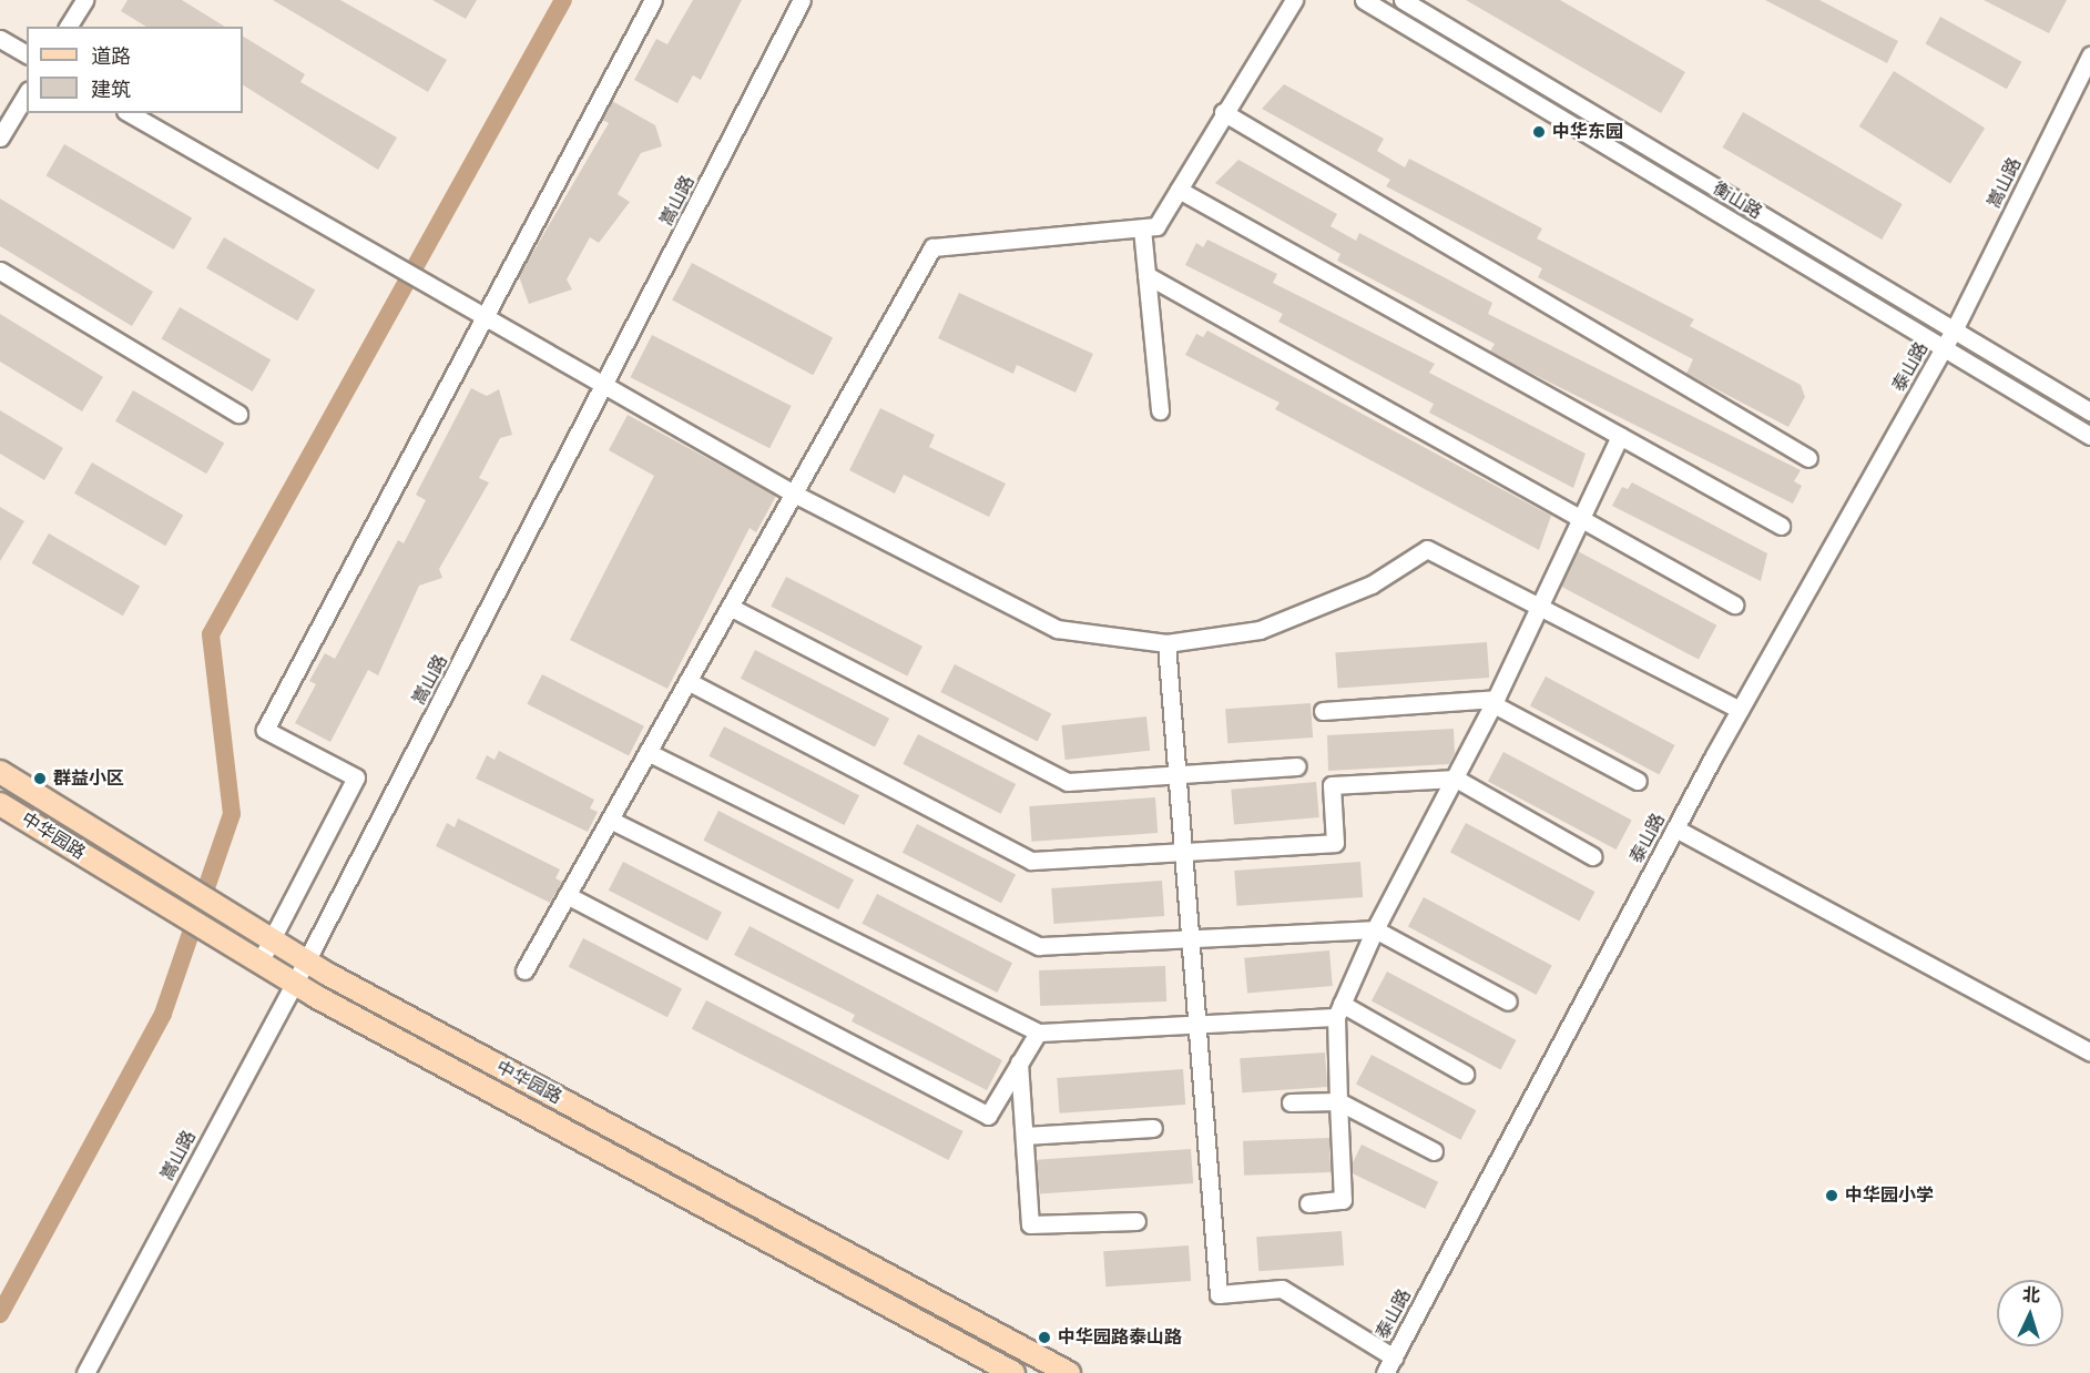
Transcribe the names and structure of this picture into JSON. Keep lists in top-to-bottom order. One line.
{"streets":{"main road":["中华园路"],"street":["嵩山路","衡山路","泰山路"]},"crossings":[["嵩山路","衡山路"],["嵩山路","泰山路"],["嵩山路","中华园路"],["衡山路","泰山路"]],"places":["中华东园","群益小区","中华园小学","中华园路泰山路"],"legend":["道路","建筑"],"north":"top"}
